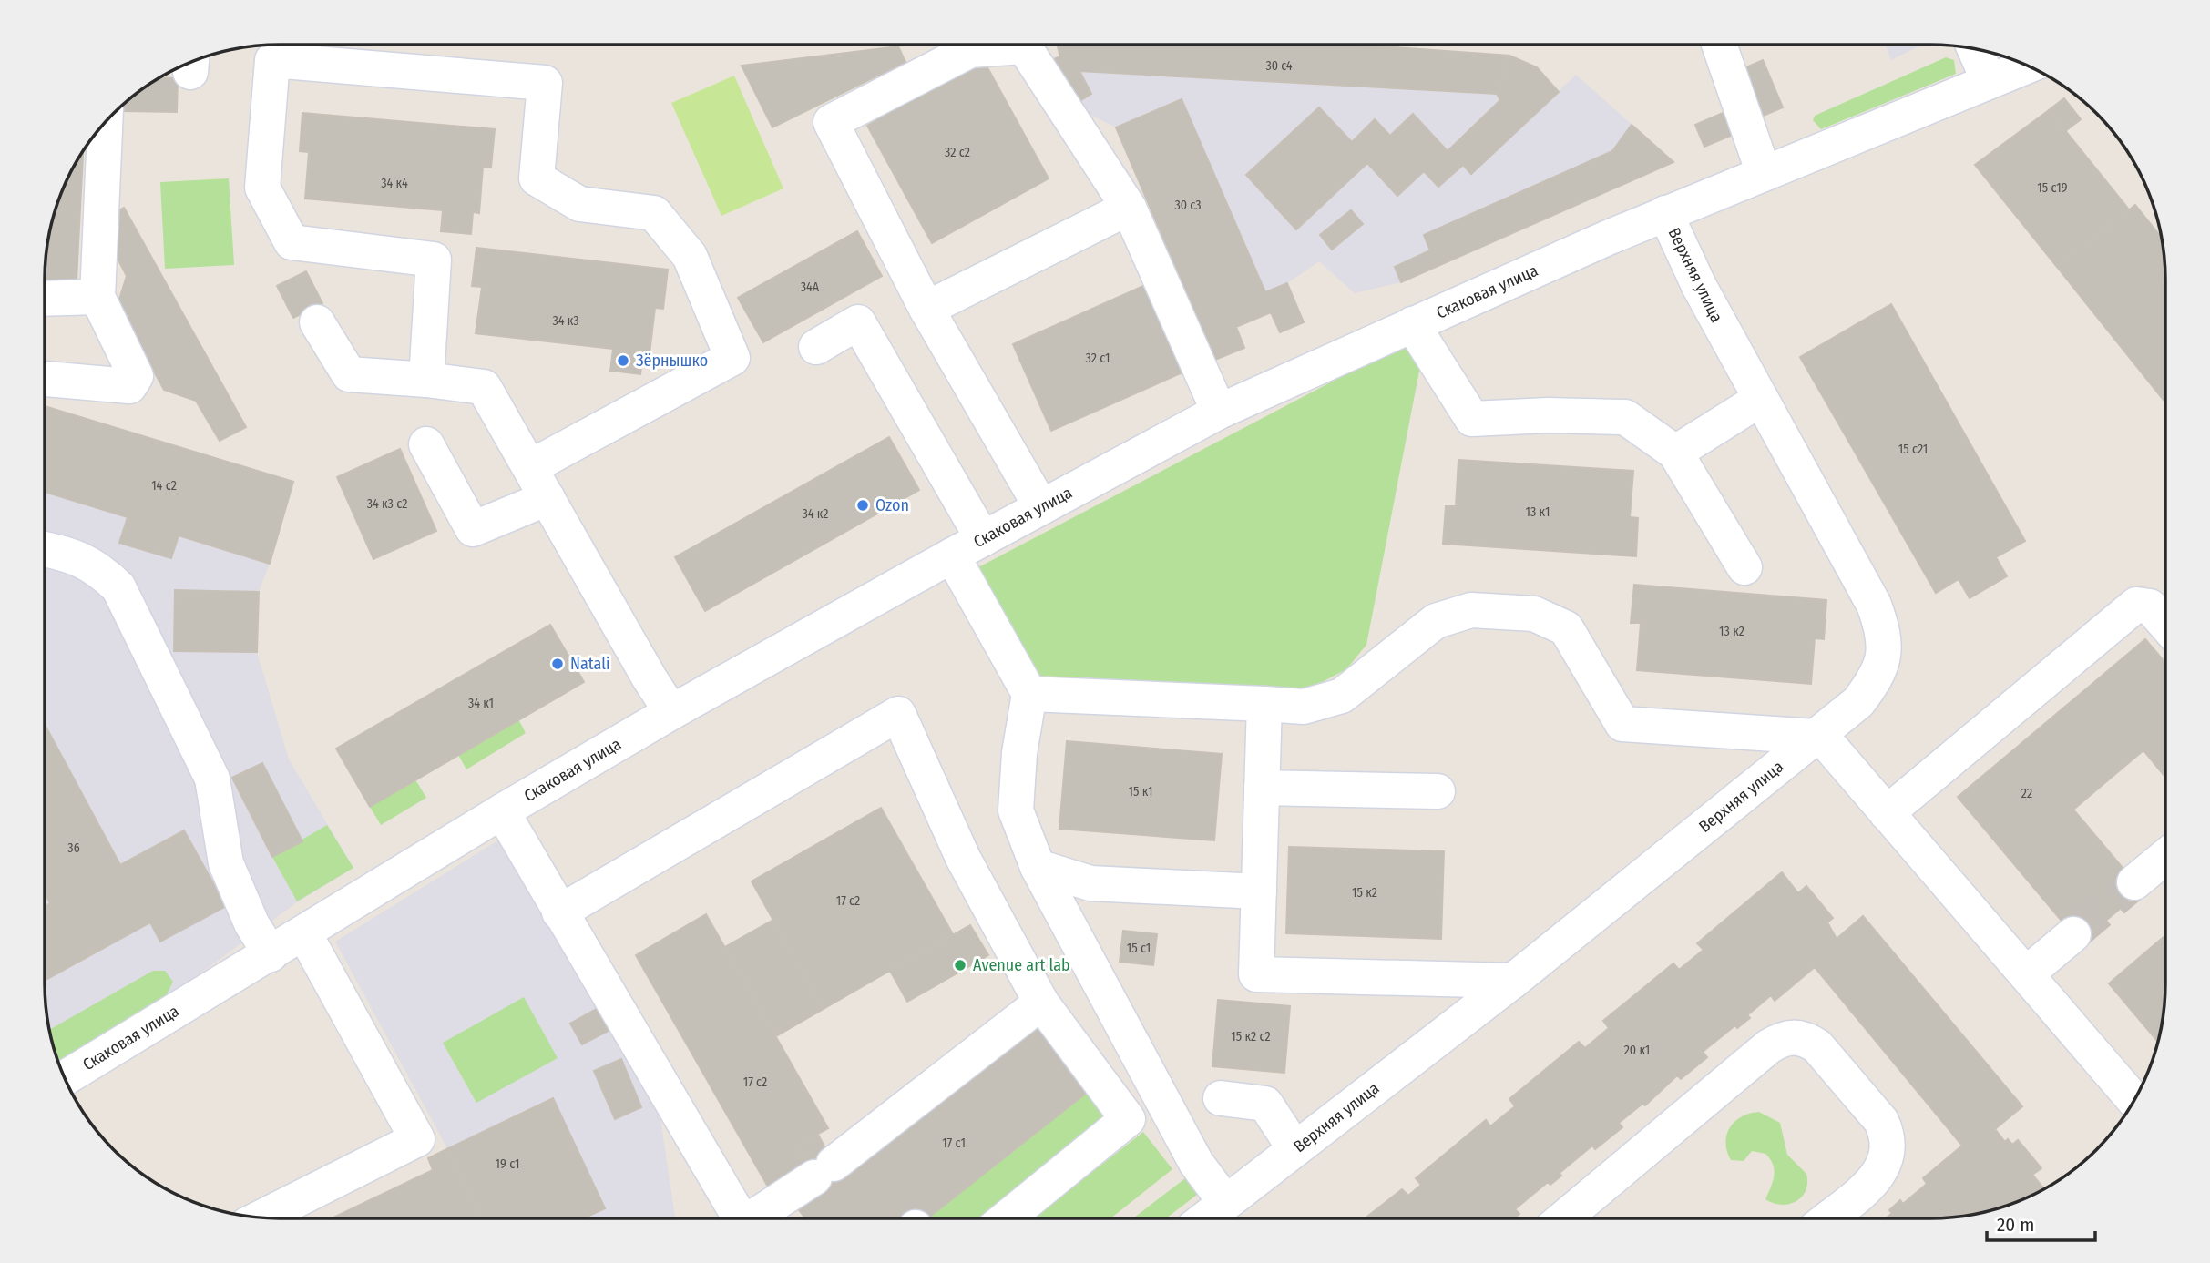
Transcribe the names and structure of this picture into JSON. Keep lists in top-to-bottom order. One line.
{"streets":{"street":["Верхняя улица","Скаковая улица"]},"crossings":[["Верхняя улица","Скаковая улица"]],"places":["Зёрнышко","Ozon","Natali","Avenue art lab"],"house_numbers":["30 с4","32 с2","34 к4","15 с19","30 с3","34А","34 к3","32 с1","15 с21","14 с2","34 к3 с2","13 к1","34 к2","13 к2","34 к1","15 к1","22","36","15 к2","17 с2","15 с1","15 к2 с2","20 к1","17 с2","17 с1","19 с1"],"scale_bar":"20 m"}
